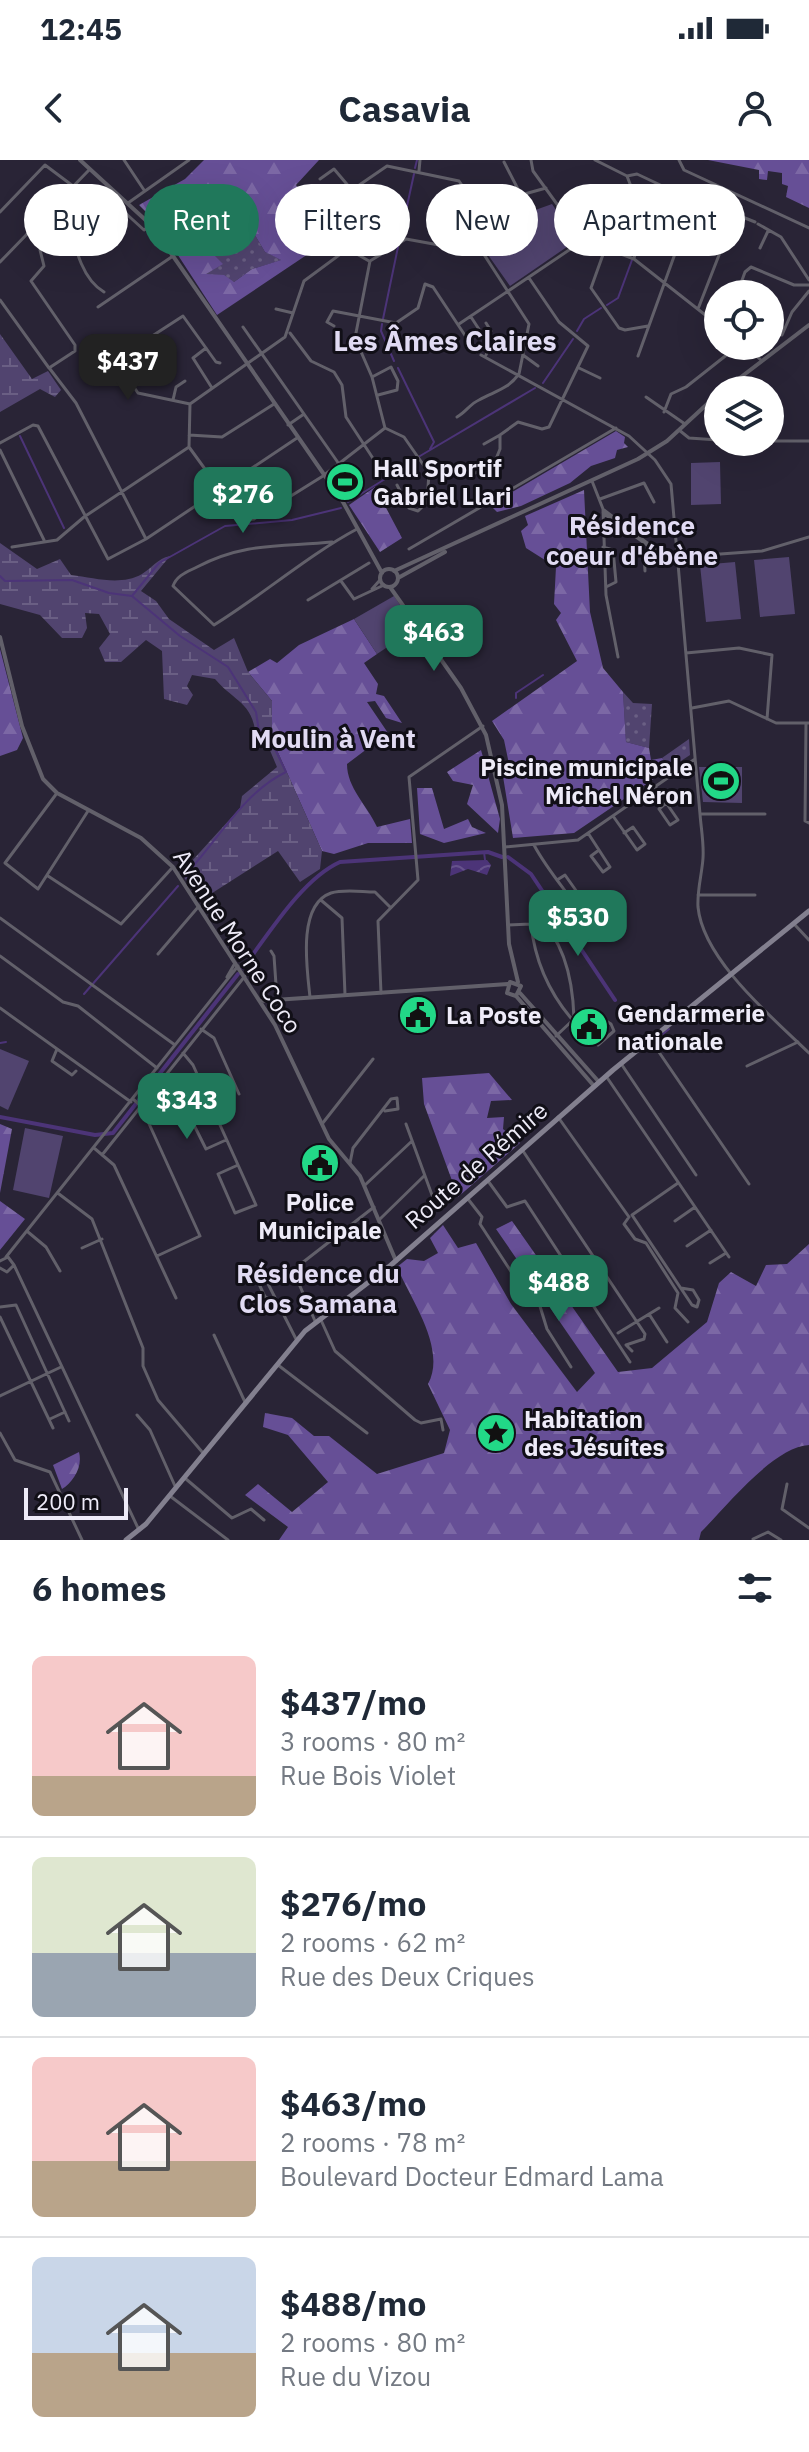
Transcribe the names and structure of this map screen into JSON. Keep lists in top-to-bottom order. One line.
{"streets":{"main road":["Route de Rémire"],"street":["Avenue Morne Coco"]},"crossings":[["Avenue Morne Coco","Route de Rémire"]],"districts":["Les Âmes Claires","Résidence coeur d'ébène","Moulin à Vent","Résidence du Clos Samana"],"places":{"sports":["Hall Sportif Gabriel Llari","Piscine municipale Michel Néron"],"public building":["La Poste","Gendarmerie nationale","Police Municipale"],"place":["Habitation des Jésuites"]},"scale_bar":"200 m","page":{"status":"12:45","header":"Casavia","chip":["Buy","Rent","Filters","New","Apartment"],"price":["$437","$276","$463","$530","$343","$488"],"scale":"200 m","heading":"6 homes","list":[{"name":"$437/mo","note":"3 rooms · 80 m² · Rue Bois Violet"},{"name":"$276/mo","note":"2 rooms · 62 m² · Rue des Deux Criques"},{"name":"$463/mo","note":"2 rooms · 78 m² · Boulevard Docteur Edmard Lama"},{"name":"$488/mo","note":"2 rooms · 80 m² · Rue du Vizou"}]}}
